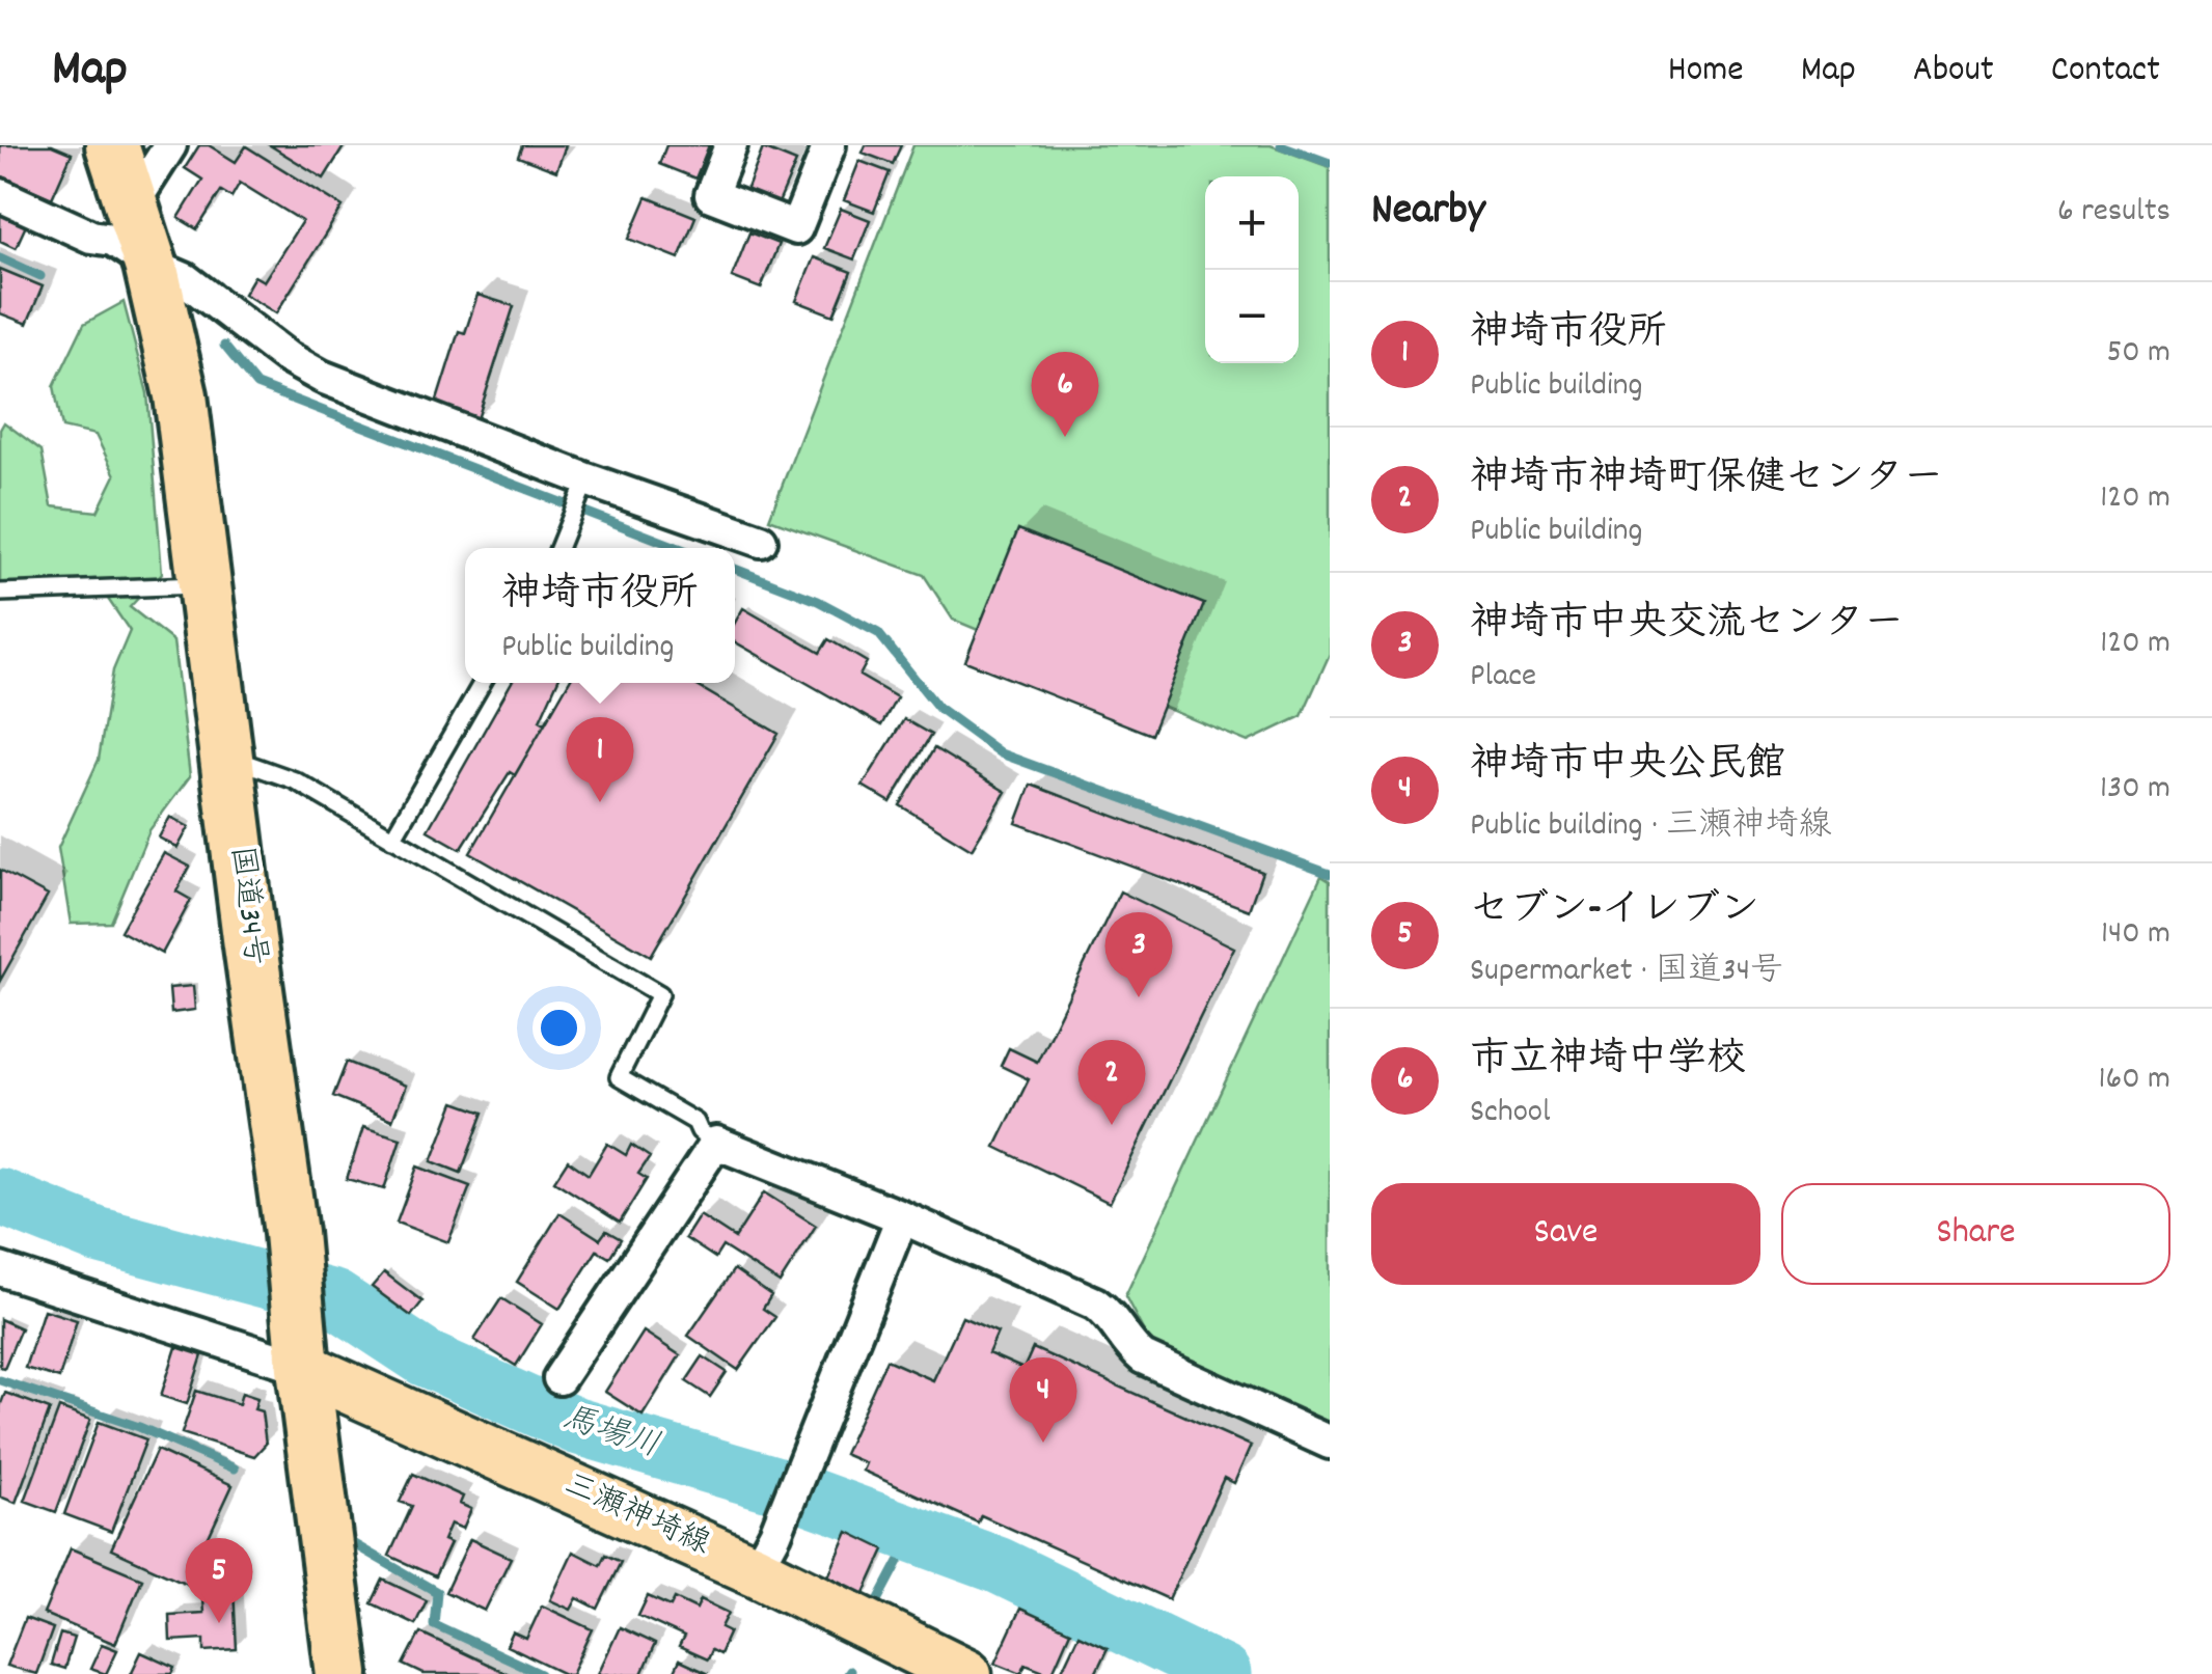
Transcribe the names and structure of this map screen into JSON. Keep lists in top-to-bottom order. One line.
{"streets":{"highway":["国道34号"],"main road":["三瀬神埼線"]},"crossings":[["国道34号","三瀬神埼線"]],"water":["馬場川"],"page":{"header":"Map","nav":["Home","Map","About","Contact"],"heading":["Nearby","6 results"],"map_buttons":["+","−"],"list":[{"mark":"1","name":"神埼市役所","note":"Public building","value":"50 m"},{"mark":"2","name":"神埼市神埼町保健センター","note":"Public building","value":"120 m"},{"mark":"3","name":"神埼市中央交流センター","note":"Place","value":"120 m"},{"mark":"4","name":"神埼市中央公民館","note":"Public building · 三瀬神埼線","value":"130 m"},{"mark":"5","name":"セブン-イレブン","note":"Supermarket · 国道34号","value":"140 m"},{"mark":"6","name":"市立神埼中学校","note":"School","value":"160 m"}],"pins":["6","1","3","2","4","5"],"popup":["神埼市役所","Public building"],"buttons":["Save","Share"]}}
